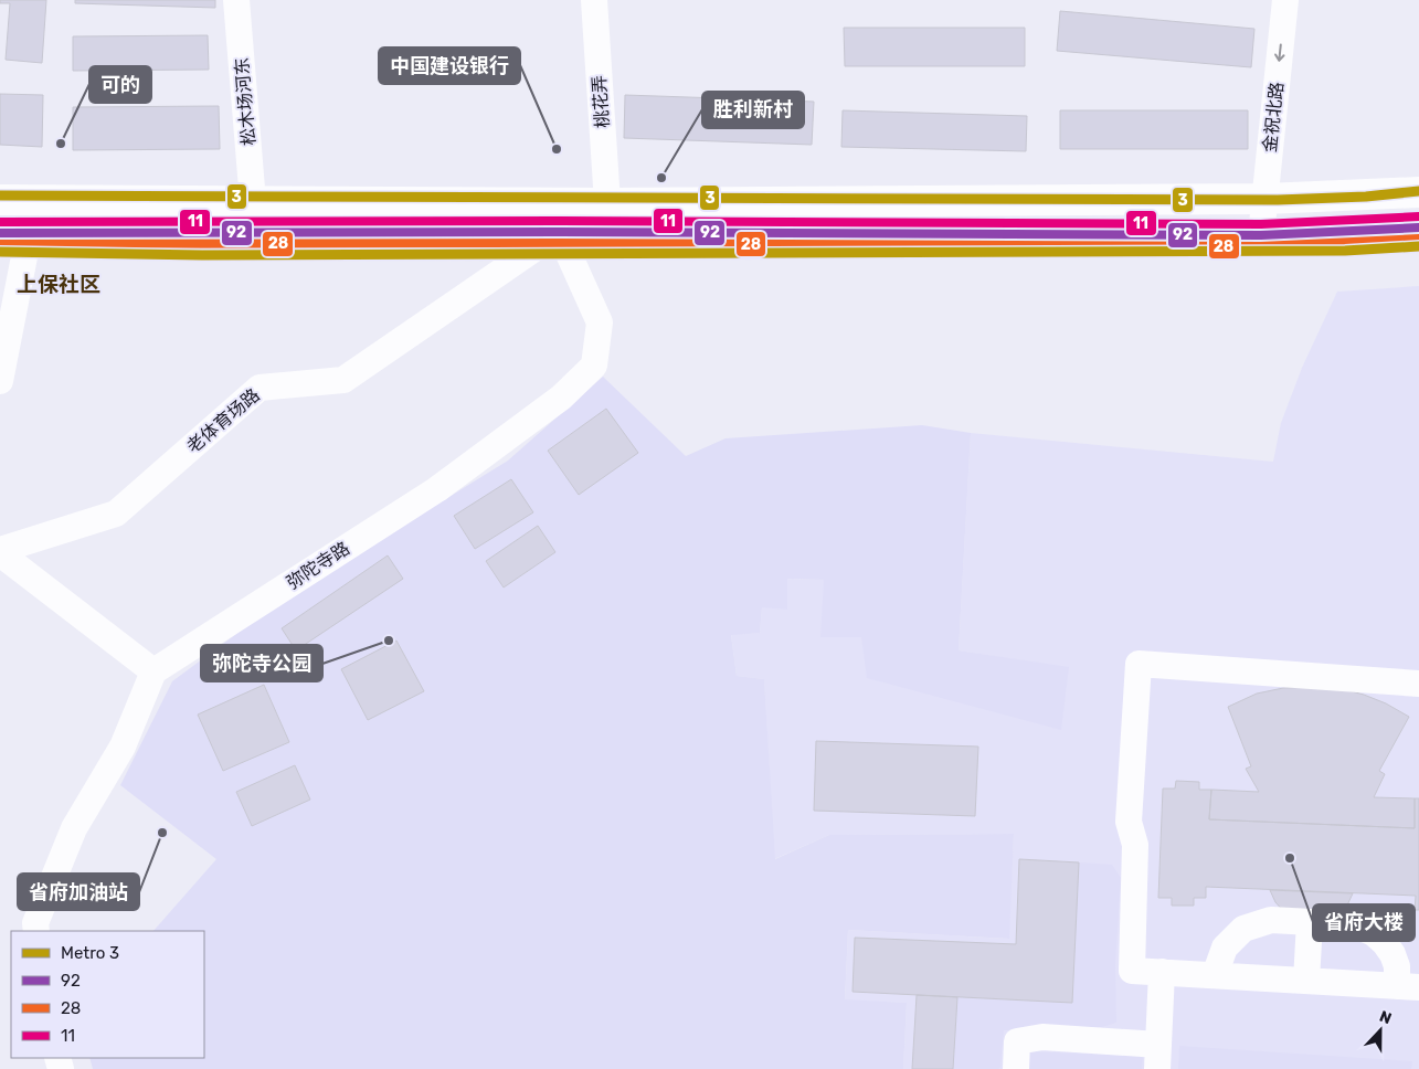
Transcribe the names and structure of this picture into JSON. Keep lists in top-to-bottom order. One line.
{"streets":{"street":["松木场河东","桃花弄","金祝北路","老体育场路","弥陀寺路"]},"crossings":[["老体育场路","弥陀寺路"]],"one_way":["金祝北路"],"districts":["上保社区"],"places":["可的","中国建设银行","胜利新村","弥陀寺公园","省府加油站","省府大楼"],"lines":["metro line 3","transit line 11","transit line 92","transit line 28"],"legend":["Metro 3","92","28","11"],"north":"top"}
